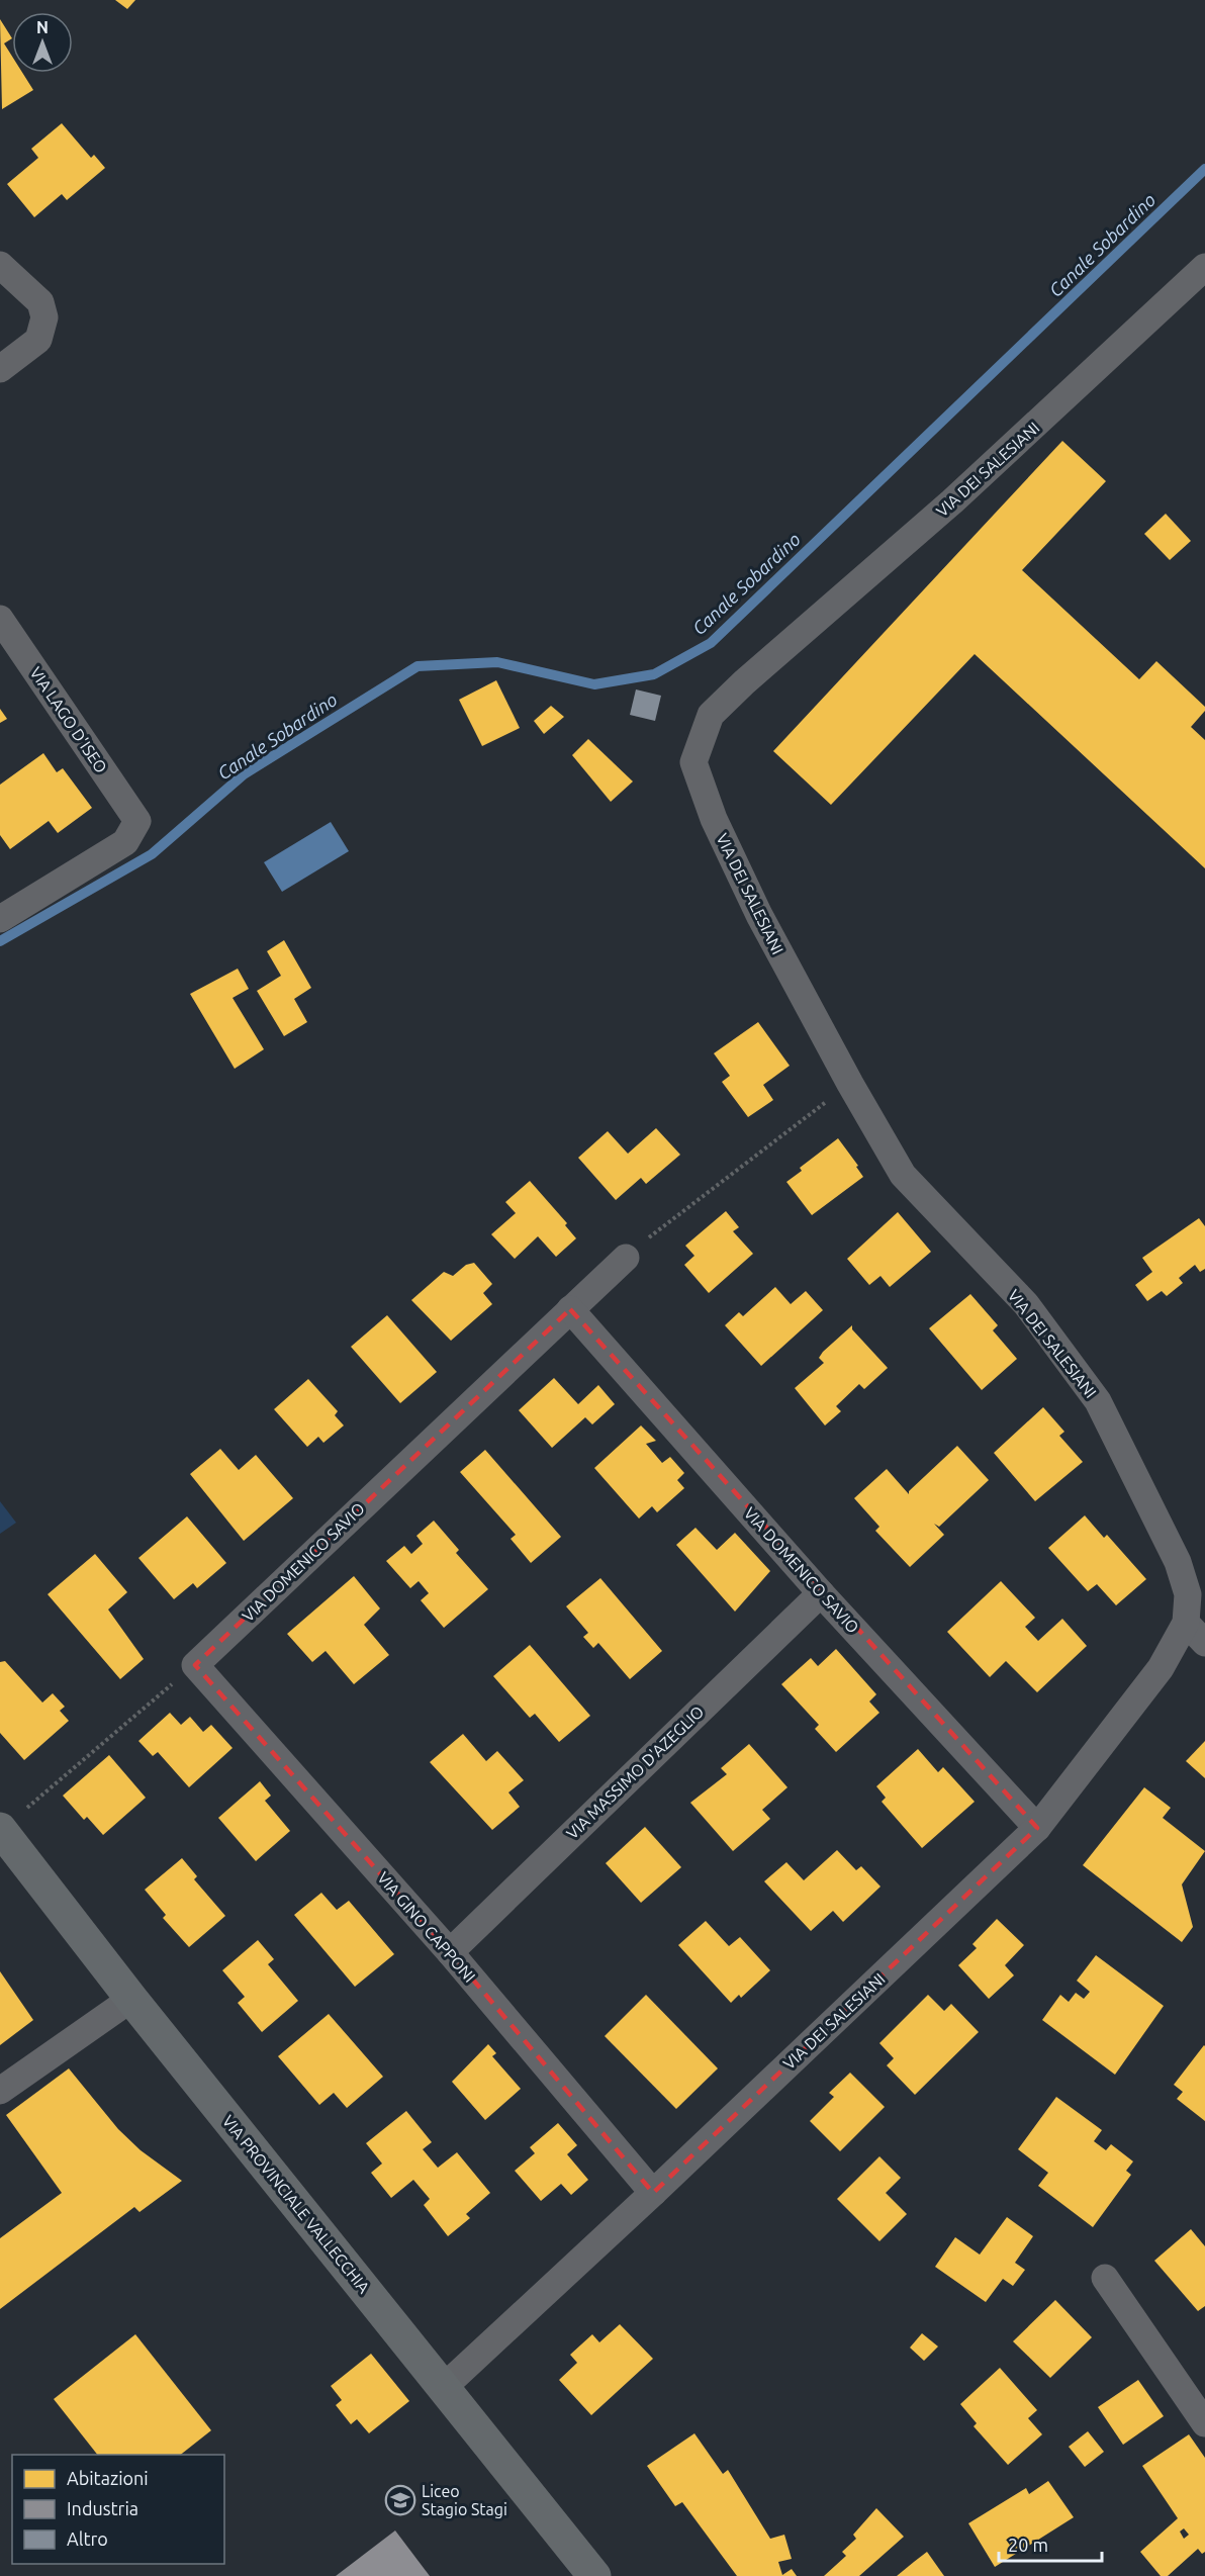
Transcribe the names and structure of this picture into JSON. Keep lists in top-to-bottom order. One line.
{"streets":{"main road":["VIA PROVINCIALE VALLECCHIA"],"street":["VIA DEI SALESIANI","VIA LAGO D'ISEO","VIA DOMENICO SAVIO","VIA MASSIMO D'AZEGLIO","VIA GINO CAPPONI"]},"crossings":[["VIA DEI SALESIANI","VIA DOMENICO SAVIO"],["VIA DEI SALESIANI","VIA GINO CAPPONI"],["VIA DEI SALESIANI","VIA PROVINCIALE VALLECCHIA"],["VIA DOMENICO SAVIO","VIA MASSIMO D'AZEGLIO"],["VIA DOMENICO SAVIO","VIA GINO CAPPONI"],["VIA MASSIMO D'AZEGLIO","VIA GINO CAPPONI"]],"water":["Canale Sobardino"],"places":{"school or university":["Liceo Stagio Stagi"]},"legend":["Abitazioni","Industria","Altro"],"scale_bar":"20 m","north":"top"}
